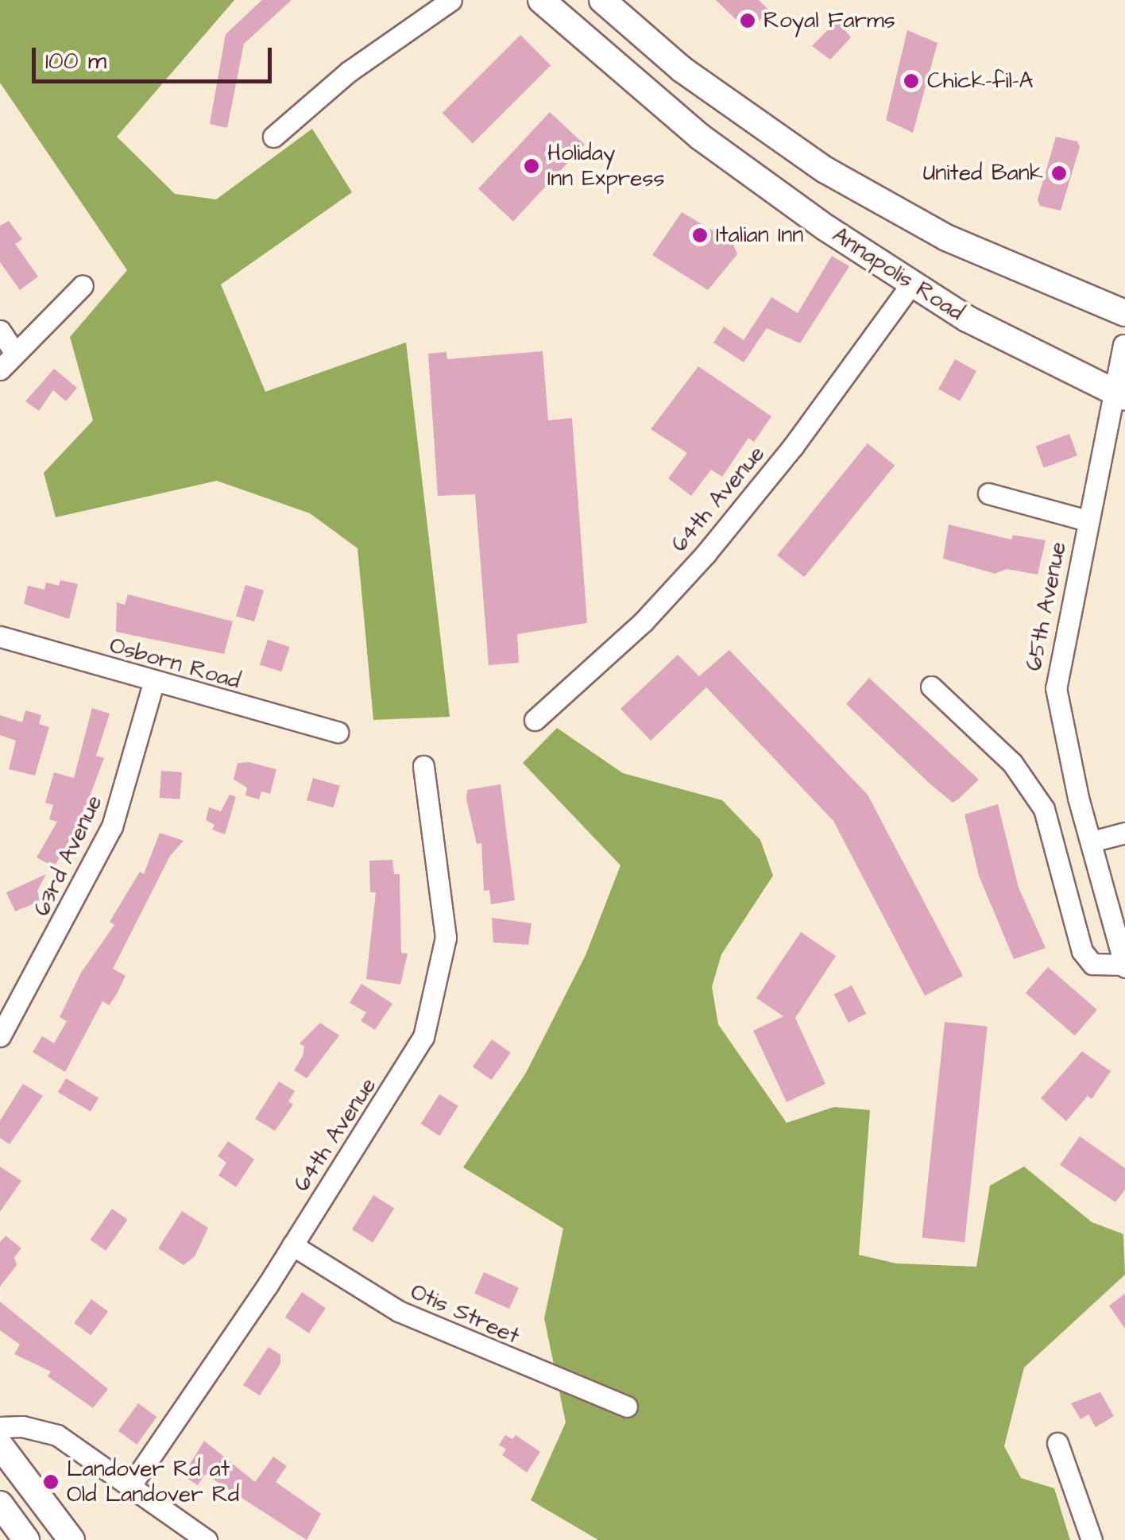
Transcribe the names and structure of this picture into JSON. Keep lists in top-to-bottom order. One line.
{"streets":{"main road":["Annapolis Road"],"street":["64th Avenue","65th Avenue","Osborn Road","63rd Avenue","Otis Street"]},"crossings":[["Annapolis Road","64th Avenue"],["Annapolis Road","65th Avenue"],["64th Avenue","Otis Street"],["Osborn Road","63rd Avenue"]],"places":["Royal Farms","Chick-fil-A","Holiday Inn Express","United Bank","Italian Inn","Landover Rd at Old Landover Rd"],"scale_bar":"100 m"}
